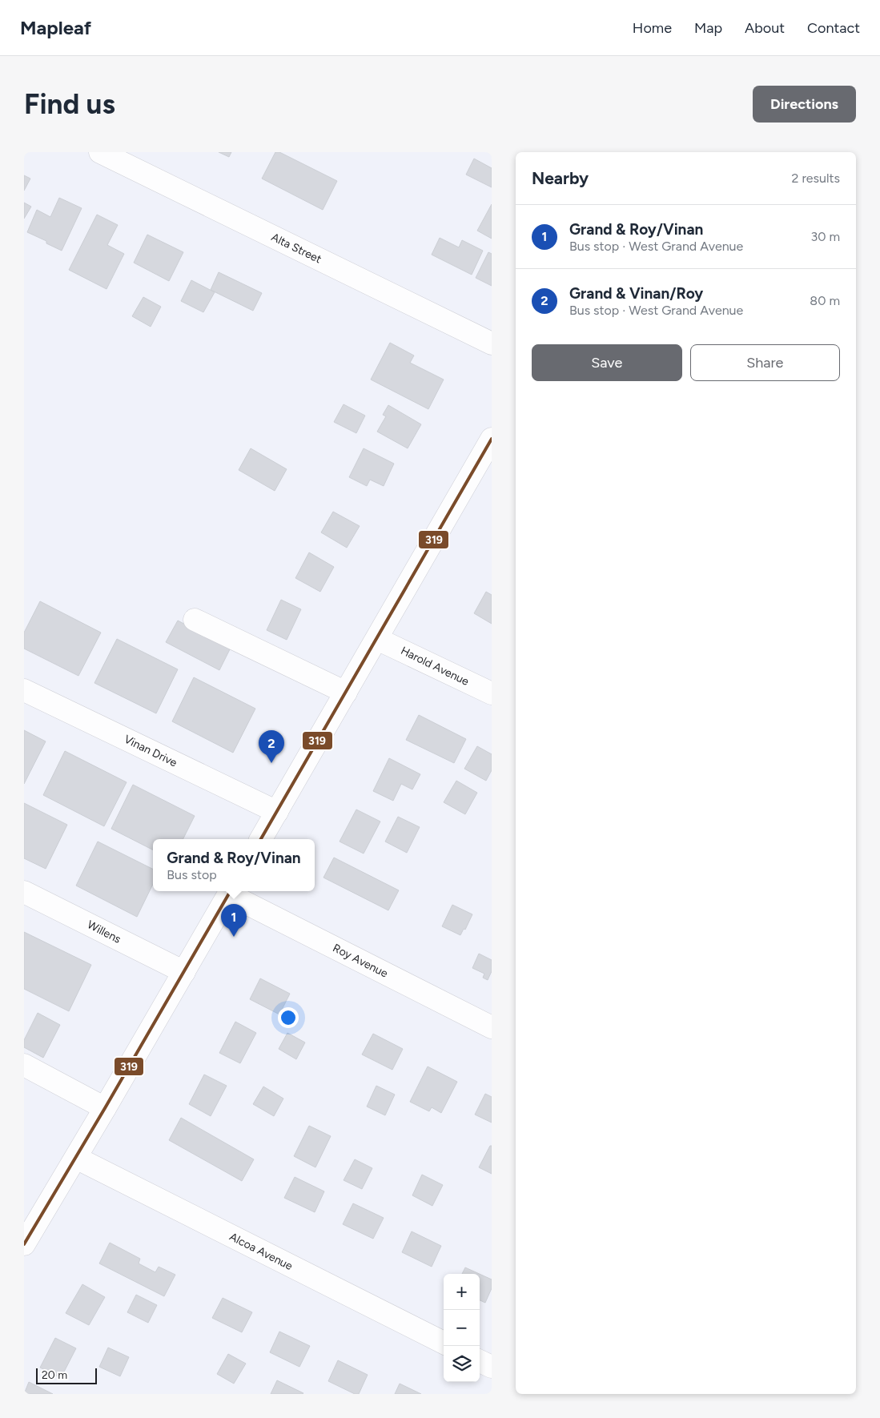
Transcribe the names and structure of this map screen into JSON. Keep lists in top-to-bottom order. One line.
{"streets":{"street":["Alta Street","Harold Avenue","Vinan Drive","Willens","Roy Avenue","Alcoa Avenue"]},"lines":["transit line 319"],"scale_bar":"20 m","page":{"header":"Mapleaf","nav":["Home","Map","About","Contact"],"buttons":["Directions",["Save","Share"]],"title":"Find us","heading":["Nearby","2 results"],"list":[{"mark":"1","name":"Grand & Roy/Vinan","note":"Bus stop · West Grand Avenue","value":"30 m"},{"mark":"2","name":"Grand & Vinan/Roy","note":"Bus stop · West Grand Avenue","value":"80 m"}],"pins":["2","1"],"popup":["Grand & Roy/Vinan","Bus stop"],"map_buttons":["+","−"],"scale":"20 m"}}
